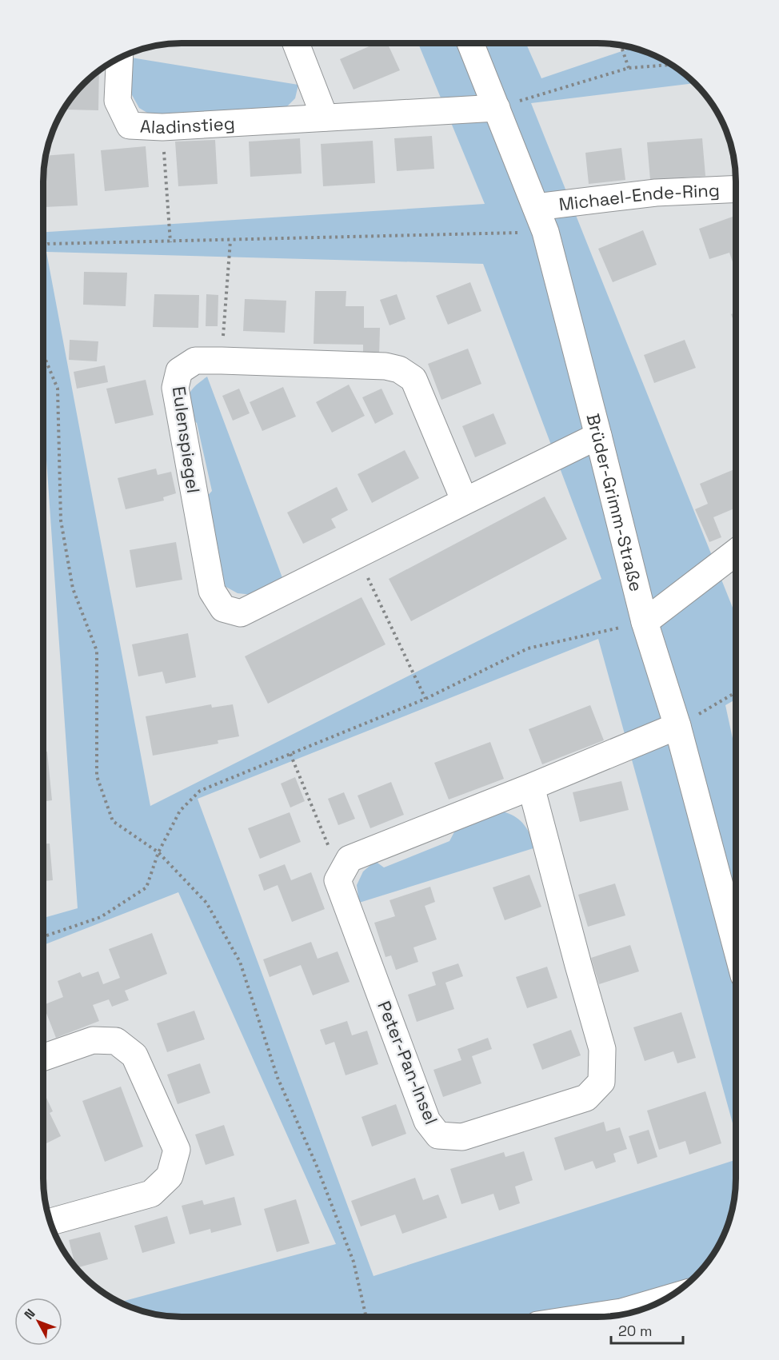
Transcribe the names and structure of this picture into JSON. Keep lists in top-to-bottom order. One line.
{"streets":{"street":["Aladinstieg","Michael-Ende-Ring","Eulenspiegel","Brüder-Grimm-Straße","Peter-Pan-Insel"]},"crossings":[["Aladinstieg","Brüder-Grimm-Straße"],["Michael-Ende-Ring","Brüder-Grimm-Straße"],["Eulenspiegel","Brüder-Grimm-Straße"]],"scale_bar":"20 m","north":"top left"}
